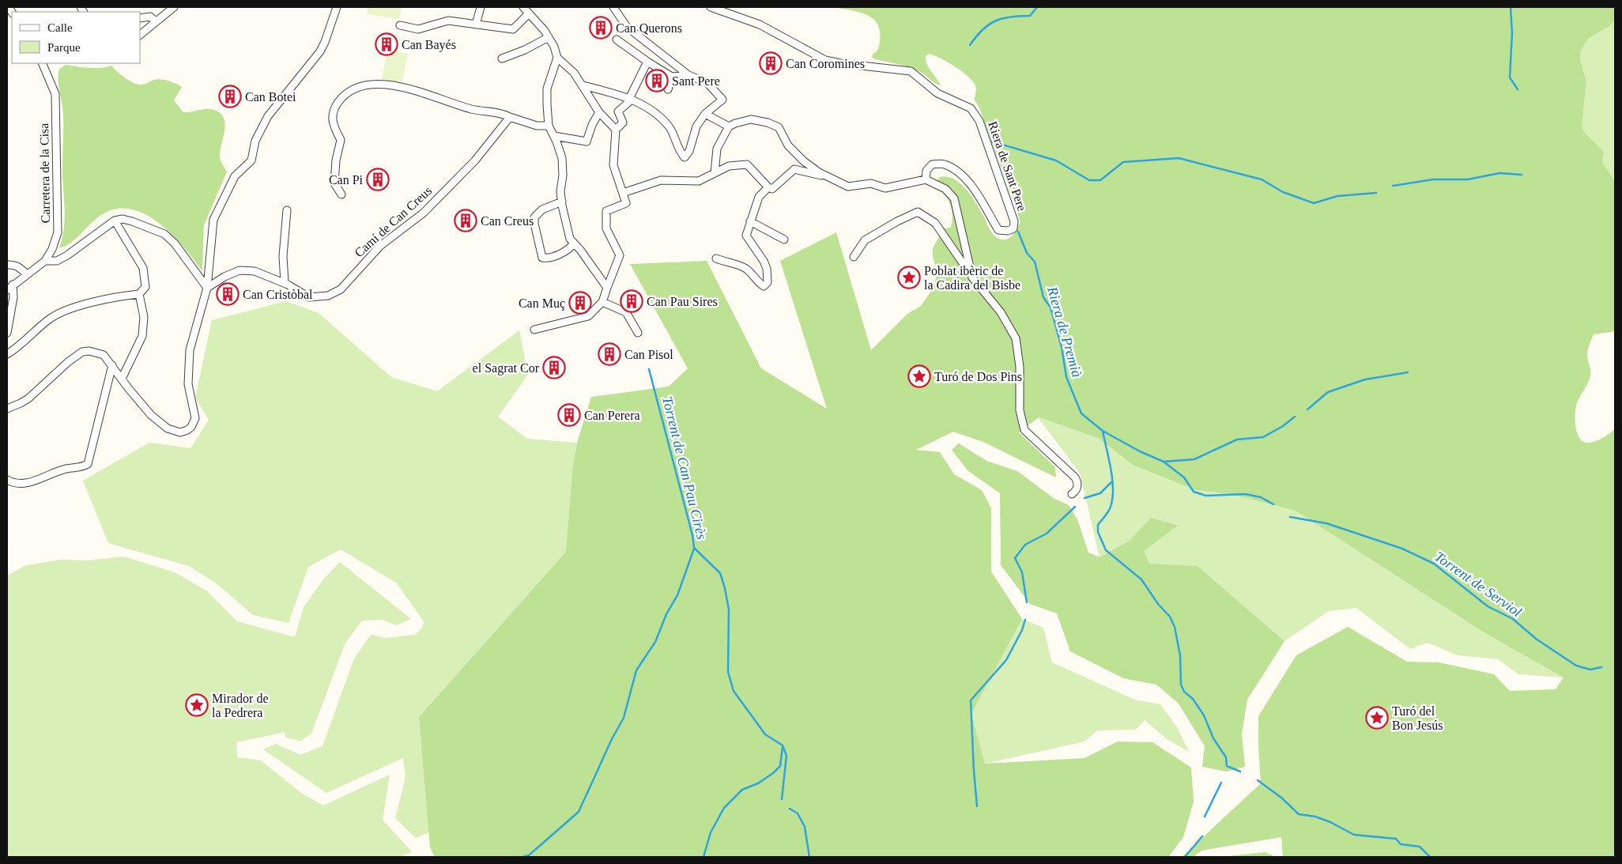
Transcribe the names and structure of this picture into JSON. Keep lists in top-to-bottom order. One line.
{"streets":{"street":["Riera de Sant Pere","Carretera de la Cisa","Camí de Can Creus"]},"water":["Riera de Premià","Torrent de Can Pau Cirès","Torrent de Serviol"],"places":{"building":["Can Querons","Can Bayés","Can Coromines","Sant Pere","Can Botei","Can Pi","Can Creus","Can Cristòbal","Can Pau Sires","Can Muç","Can Pisol","el Sagrat Cor","Can Perera"],"place":["Poblat ibèric de la Cadira del Bisbe","Turó de Dos Pins","Mirador de la Pedrera","Turó del Bon Jesús"]},"legend":["Calle","Parque"]}
